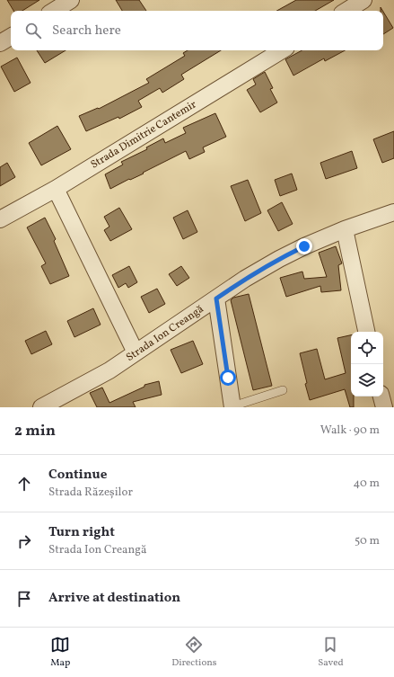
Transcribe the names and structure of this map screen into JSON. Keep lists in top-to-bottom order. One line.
{"streets":{"street":["Strada Dimitrie Cantemir","Strada Ion Creangă"]},"page":{"search":"Search here","heading":["2 min","Walk · 90 m"],"list":[["Continue","Strada Răzeșilor","40 m"],["Turn right","Strada Ion Creangă","50 m"],"Arrive at destination"],"nav":["Map","Directions","Saved"]}}
